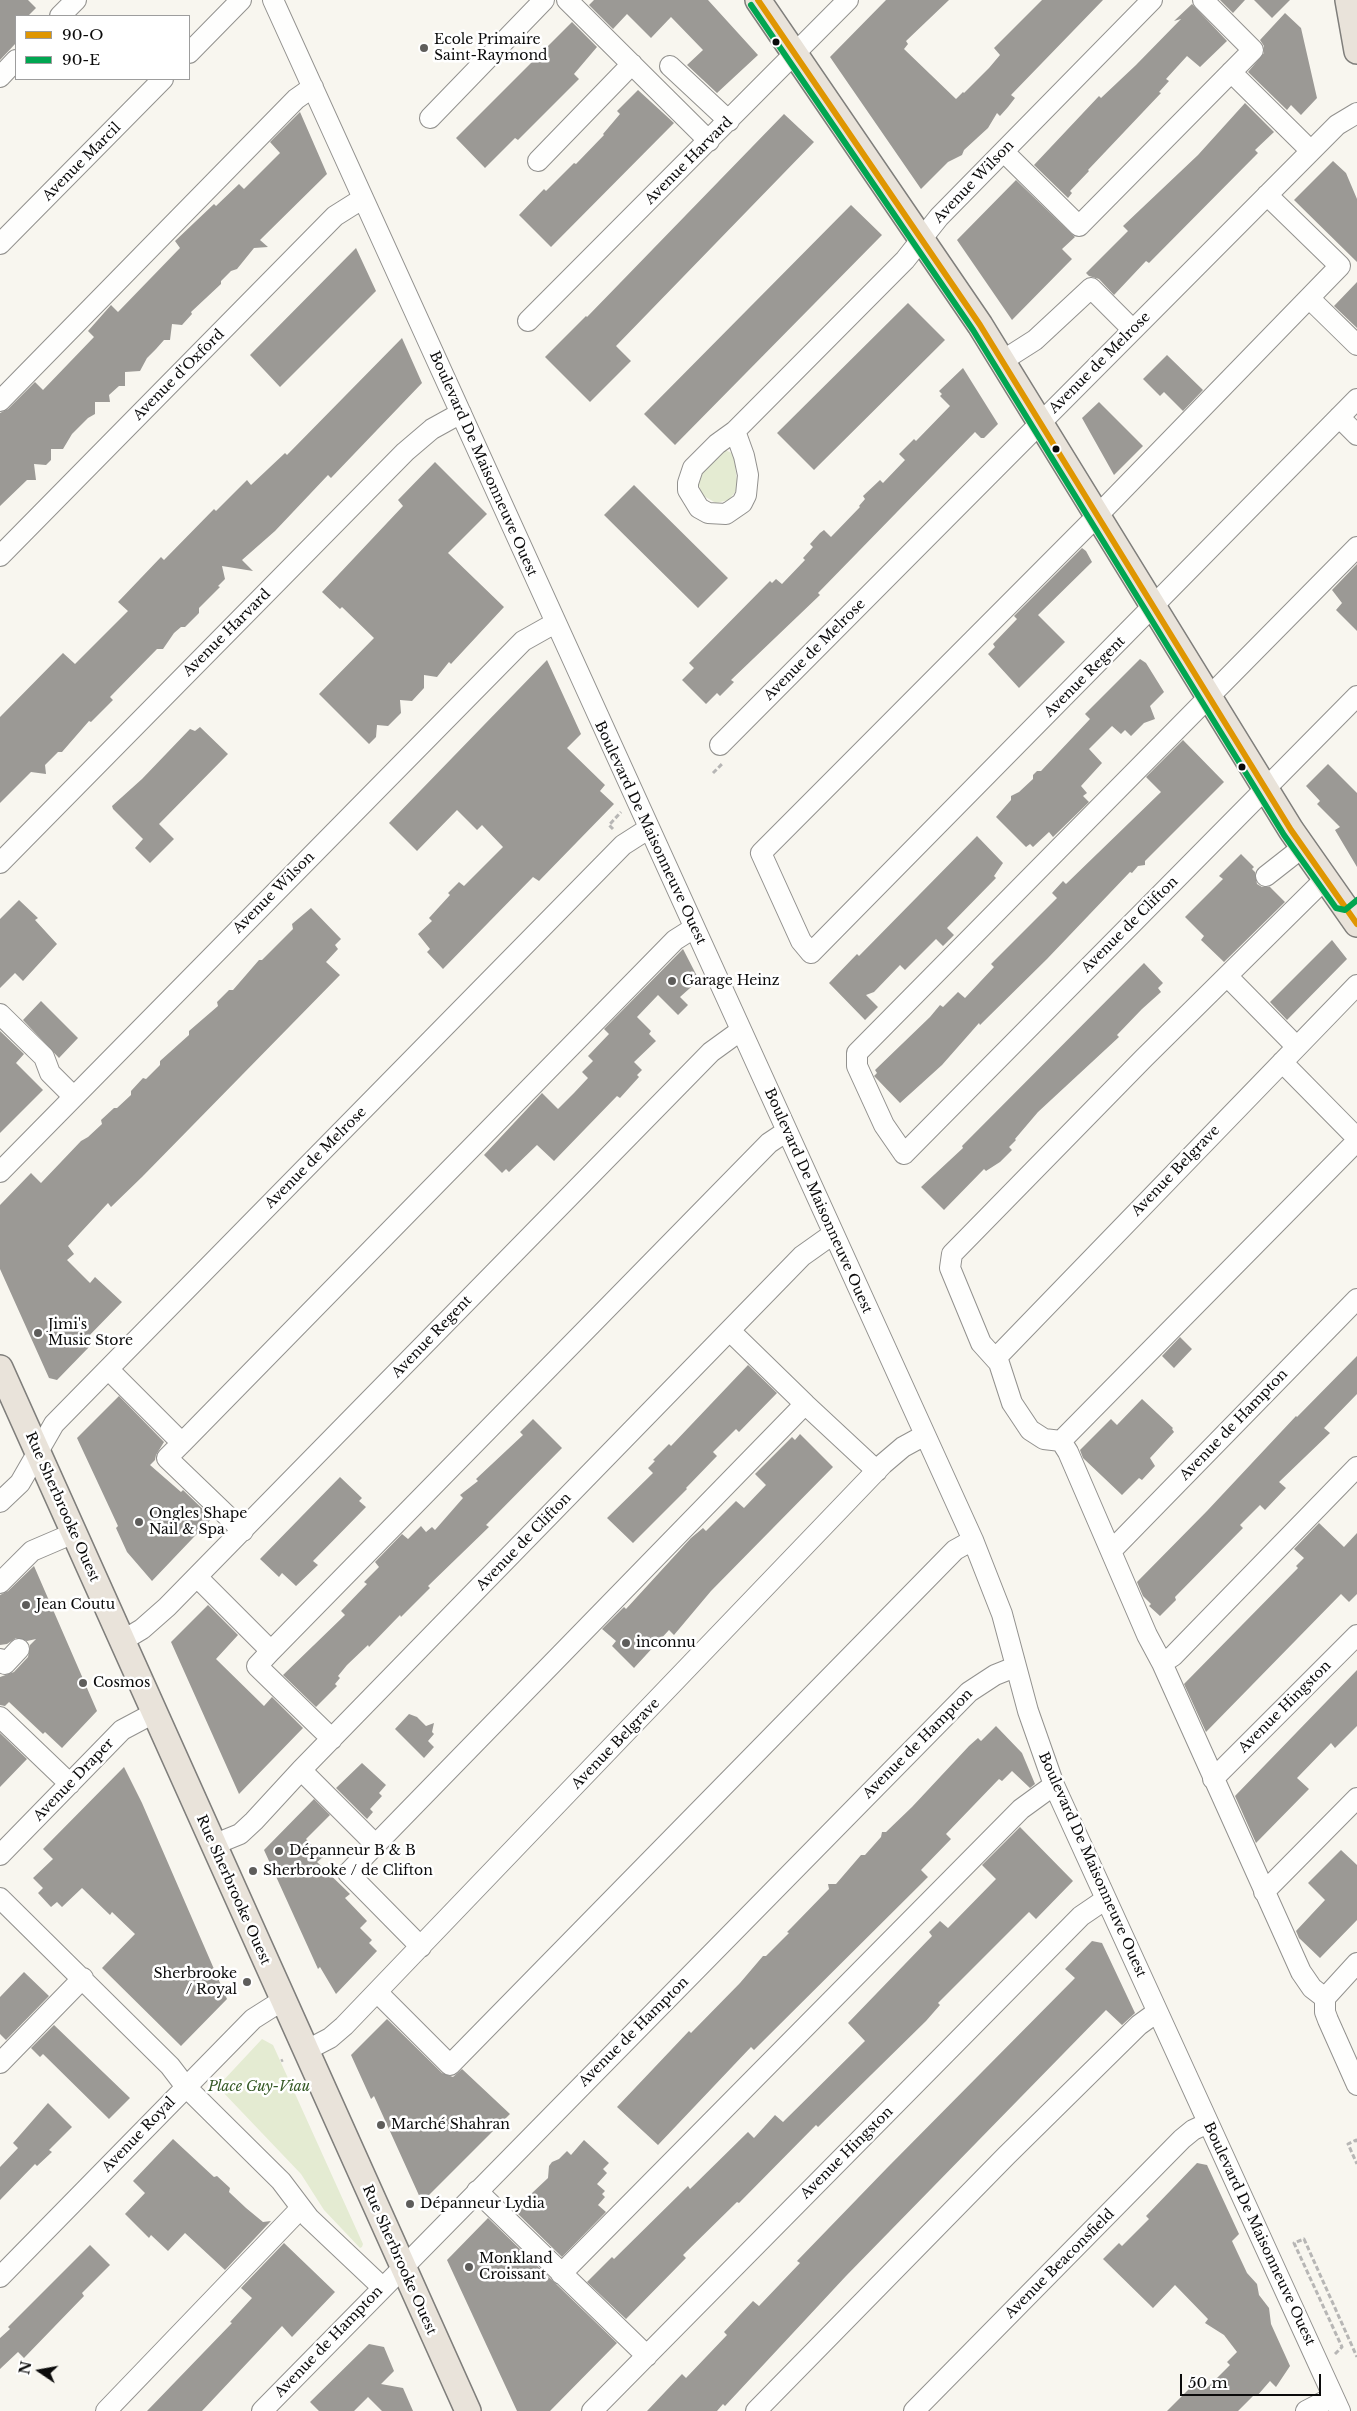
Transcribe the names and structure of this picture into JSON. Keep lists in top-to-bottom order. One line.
{"streets":{"main road":["Rue Sherbrooke Ouest"],"street":["Avenue Harvard","Avenue Marcil","Avenue Wilson","Avenue de Melrose","Avenue d'Oxford","Boulevard De Maisonneuve Ouest","Avenue Regent","Avenue de Clifton","Avenue Belgrave","Avenue de Hampton","Avenue Hingston","Avenue Draper","Avenue Royal","Avenue Beaconsfield"]},"crossings":[["Avenue Harvard","Boulevard De Maisonneuve Ouest"],["Avenue Wilson","Boulevard De Maisonneuve Ouest"],["Avenue de Melrose","Boulevard De Maisonneuve Ouest"],["Avenue de Melrose","Rue Sherbrooke Ouest"],["Avenue d'Oxford","Boulevard De Maisonneuve Ouest"],["Boulevard De Maisonneuve Ouest","Avenue Regent"],["Boulevard De Maisonneuve Ouest","Avenue de Clifton"],["Boulevard De Maisonneuve Ouest","Avenue Belgrave"],["Boulevard De Maisonneuve Ouest","Avenue de Hampton"],["Boulevard De Maisonneuve Ouest","Avenue Hingston"],["Boulevard De Maisonneuve Ouest","Avenue Beaconsfield"],["Avenue Regent","Rue Sherbrooke Ouest"],["Avenue de Clifton","Rue Sherbrooke Ouest"],["Avenue Belgrave","Rue Sherbrooke Ouest"],["Avenue de Hampton","Rue Sherbrooke Ouest"],["Rue Sherbrooke Ouest","Avenue Draper"],["Rue Sherbrooke Ouest","Avenue Royal"]],"parks":["Place Guy-Viau"],"places":["Ecole Primaire Saint-Raymond","Garage Heinz","Jimi's Music Store","Ongles Shape Nail & Spa","Jean Coutu","inconnu","Cosmos","Dépanneur B & B","Sherbrooke / de Clifton","Sherbrooke / Royal","Marché Shahran","Dépanneur Lydia","Monkland Croissant"],"lines":["transit line 90-O","transit line 90-E"],"legend":["90-O","90-E"],"scale_bar":"50 m","north":"left"}
